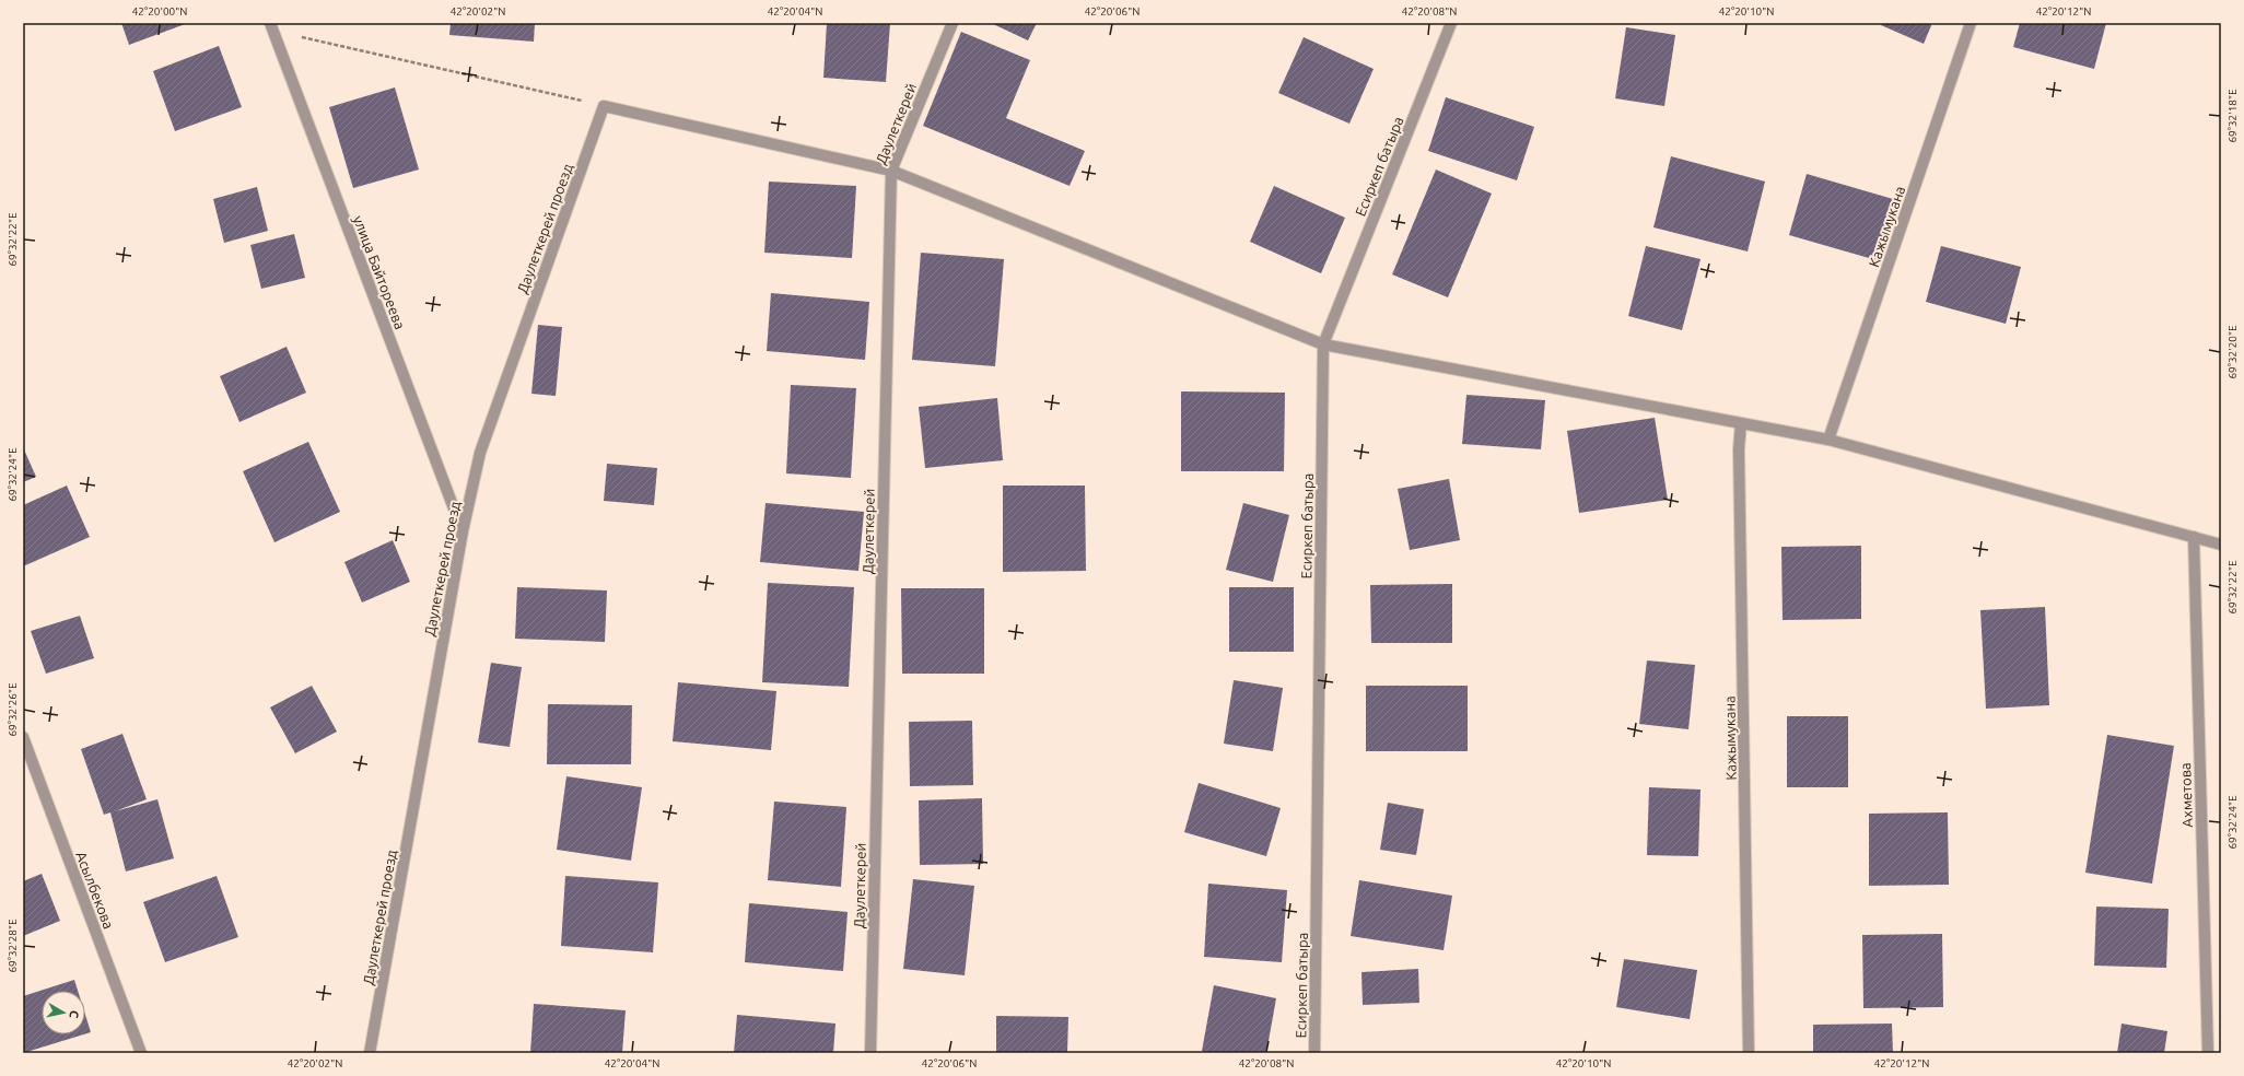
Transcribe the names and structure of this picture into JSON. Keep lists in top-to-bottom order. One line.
{"streets":{"street":["Даулеткерей","Есиркеп батыра","Кажымукана","Даулеткерей проезд","улица Байтореева","Ахметова","Асылбекова"]},"crossings":[["Даулеткерей проезд","улица Байтореева"]],"north":"right","coordinates":["42°20'00\"N","42°20'02\"N","42°20'04\"N","42°20'06\"N","42°20'08\"N","42°20'10\"N","42°20'12\"N","69°32'18\"E","69°32'22\"E","69°32'20\"E","69°32'24\"E","69°32'26\"E","69°32'28\"E"]}
